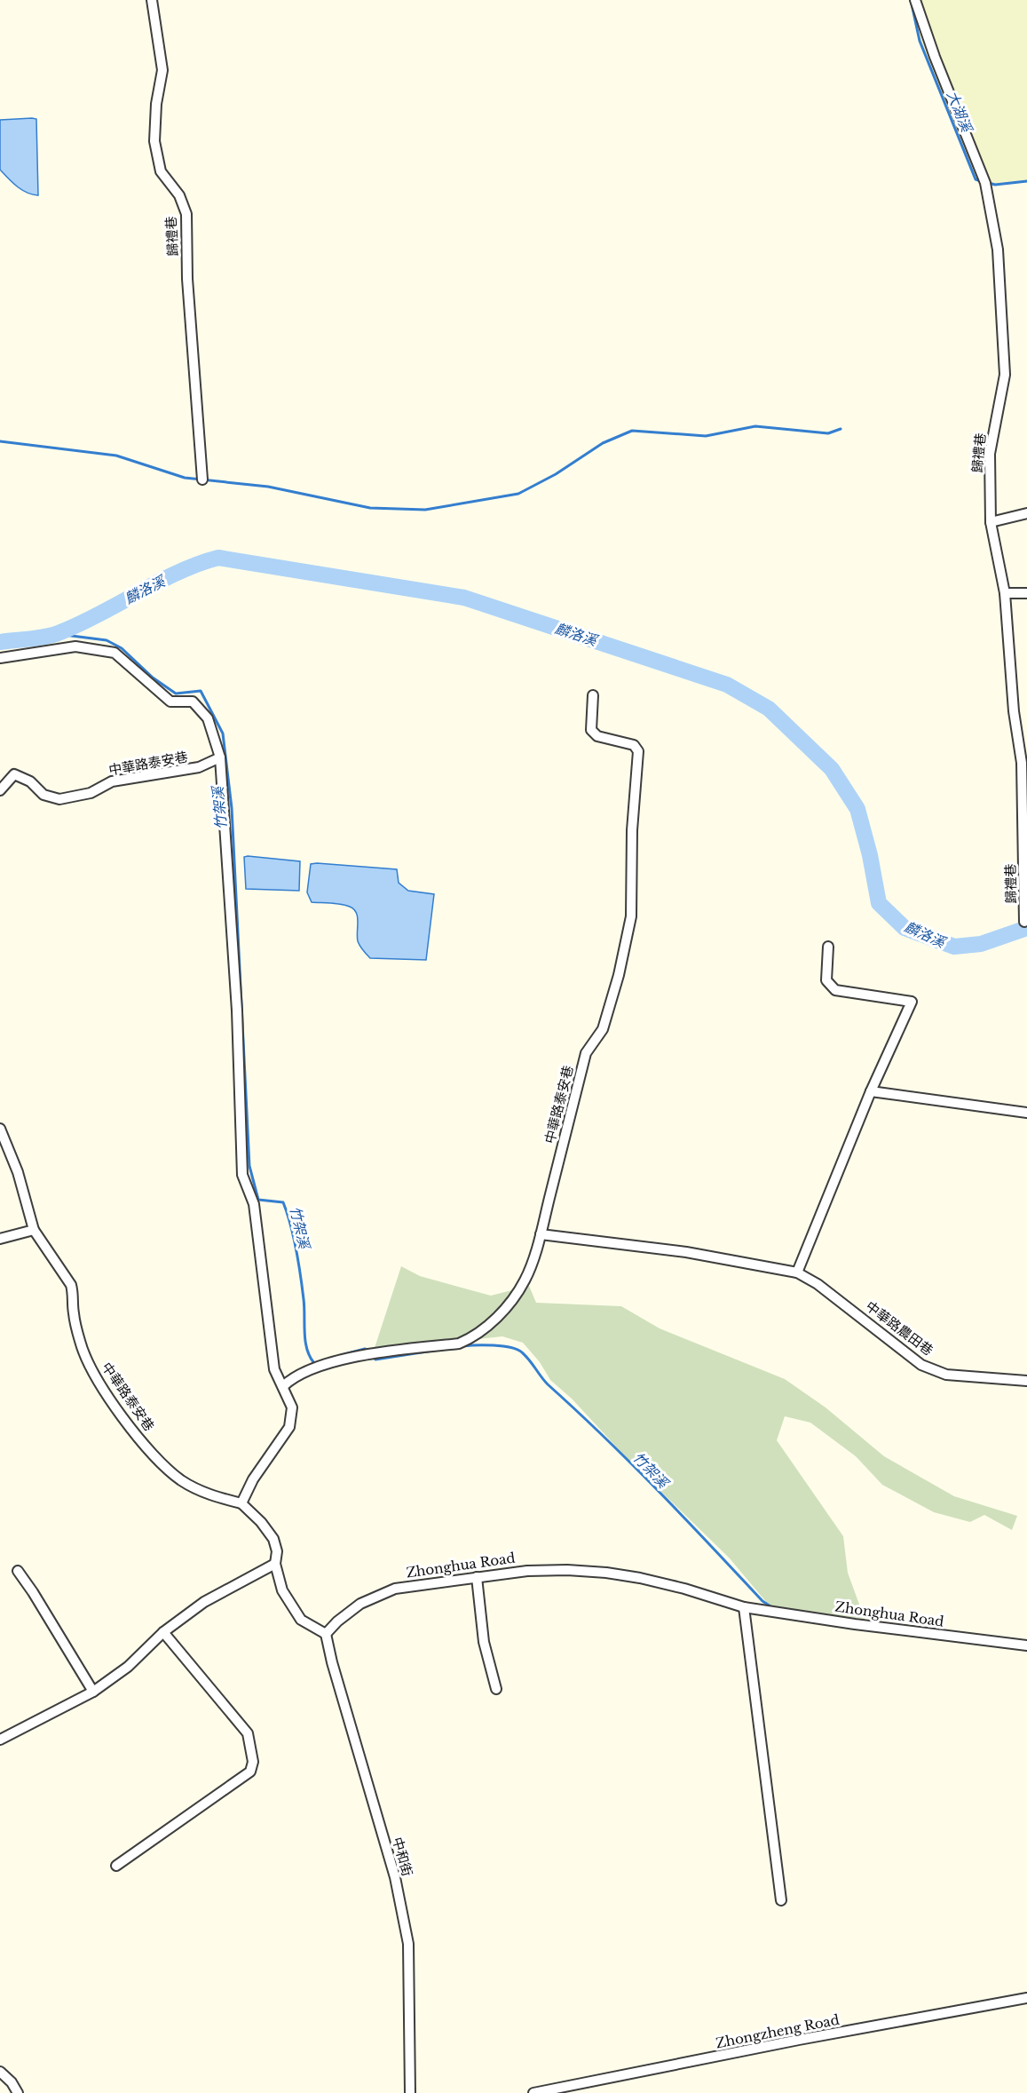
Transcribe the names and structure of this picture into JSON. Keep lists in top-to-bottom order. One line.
{"streets":{"street":["歸禮巷","中華路泰安巷","中華路農田巷","Zhonghua Road","中和街","Zhongzheng Road"]},"crossings":[["中華路泰安巷","中華路農田巷"],["Zhonghua Road","中和街"]],"water":["大湖溪","麟洛溪","竹架溪"]}
